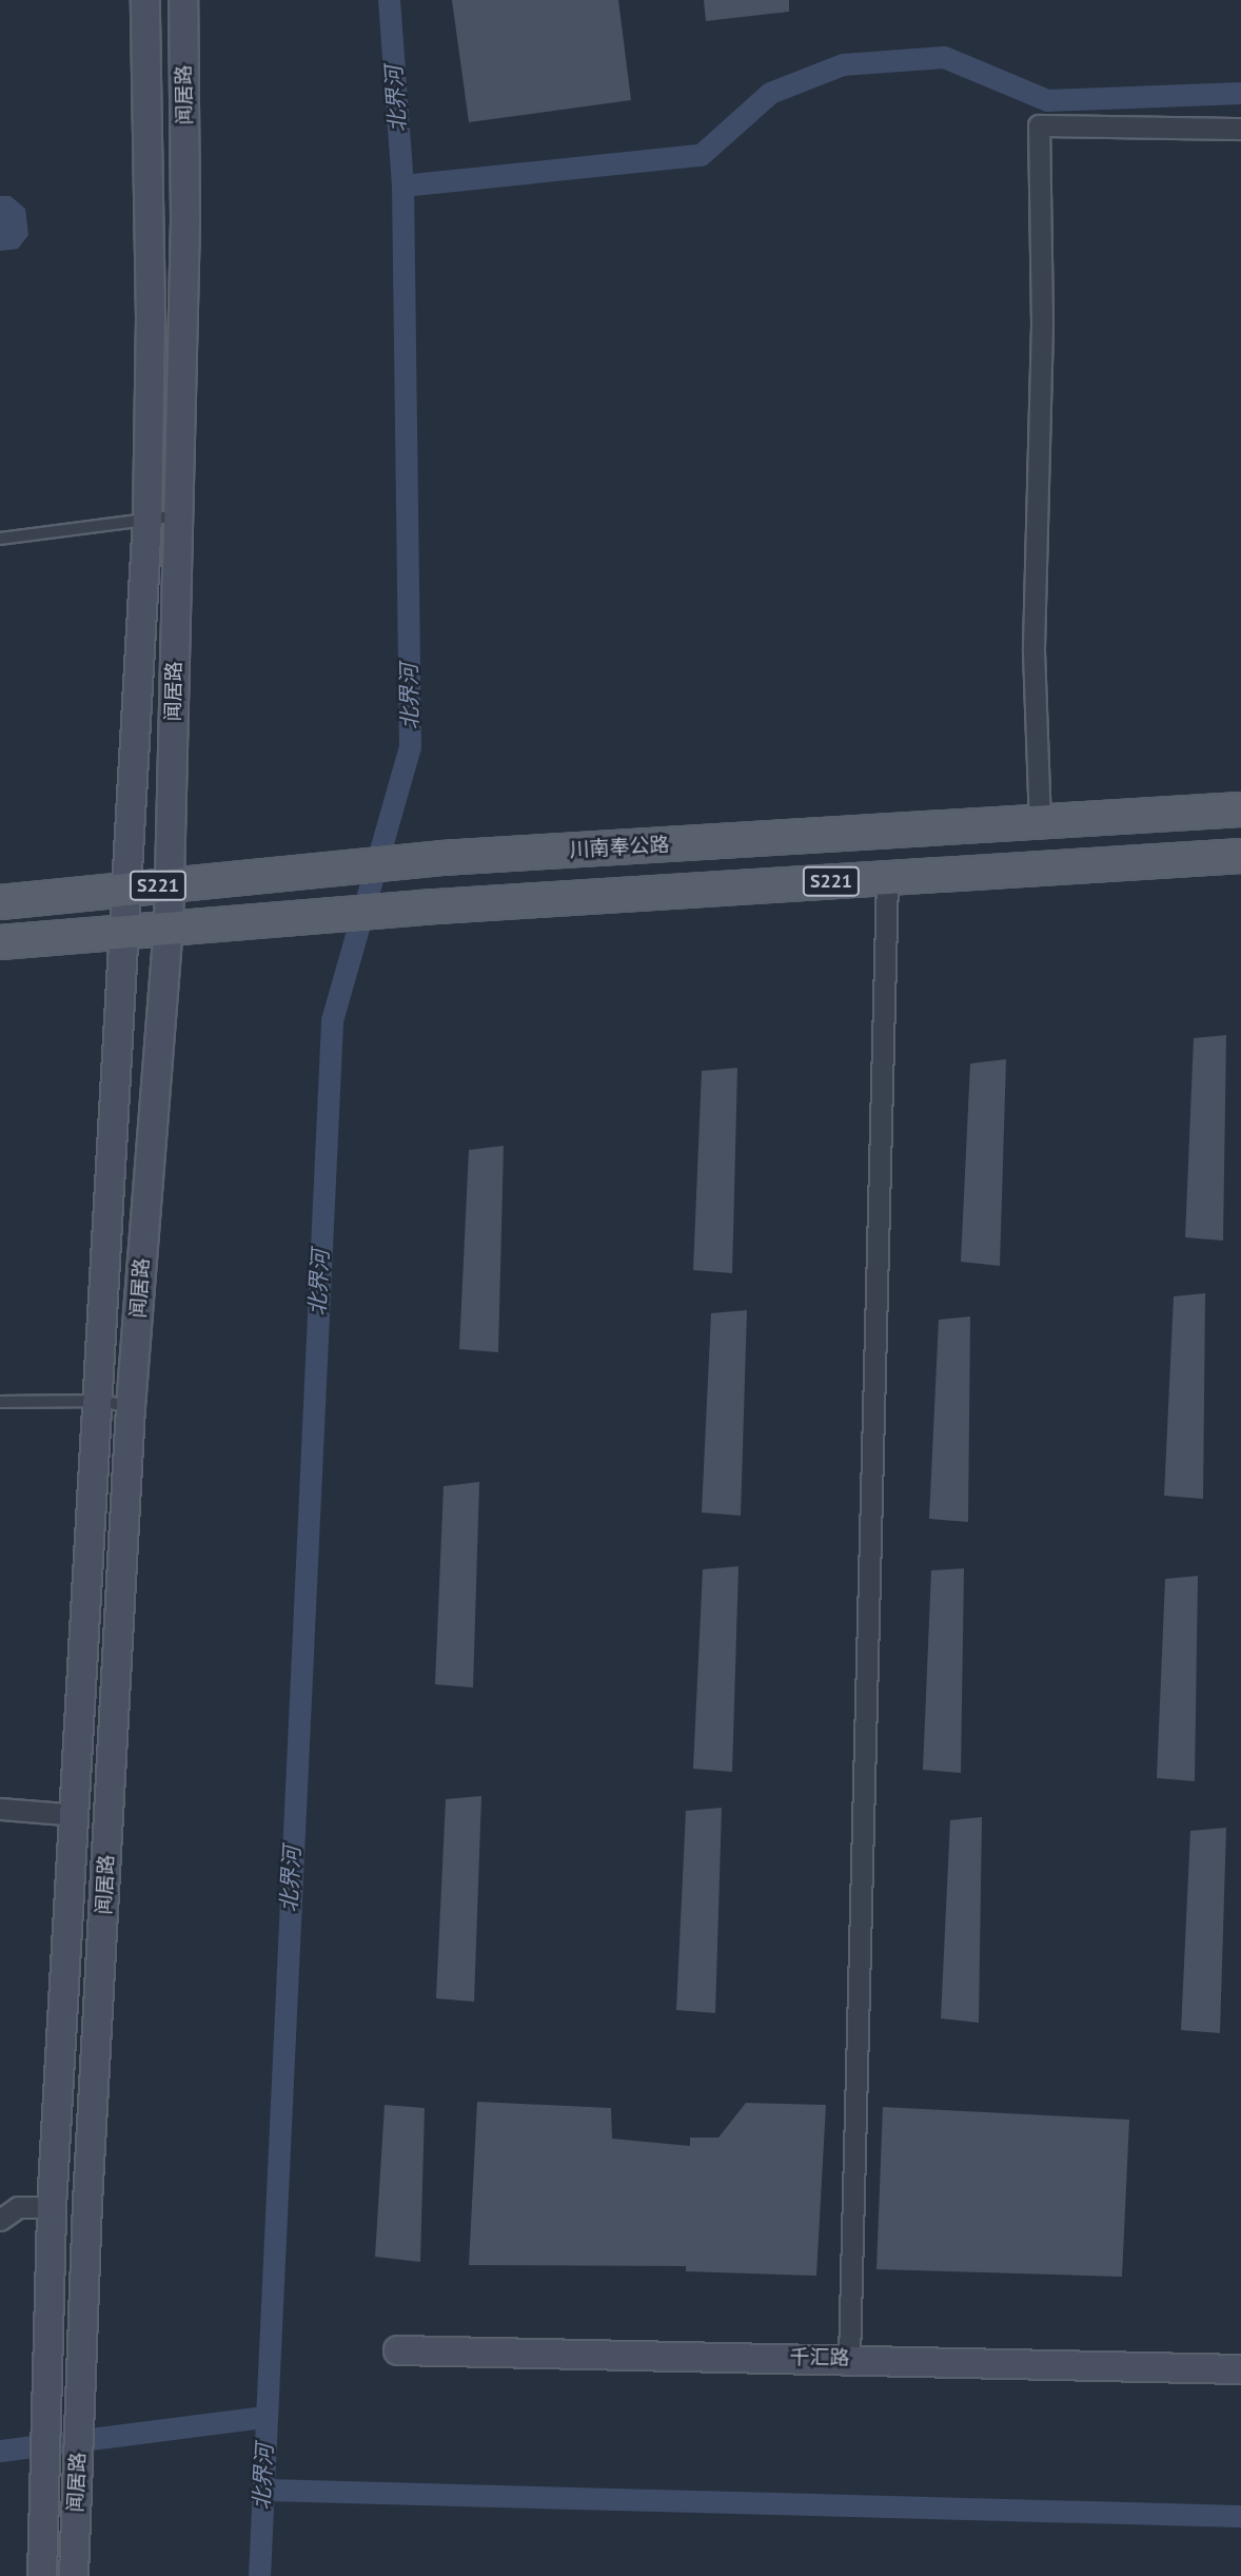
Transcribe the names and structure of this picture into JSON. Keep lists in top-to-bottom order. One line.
{"streets":{"main road":["闻居路","川南奉公路","S221","千汇路"]},"crossings":[["闻居路","川南奉公路"],["闻居路","S221"]],"water":["北界河"]}
